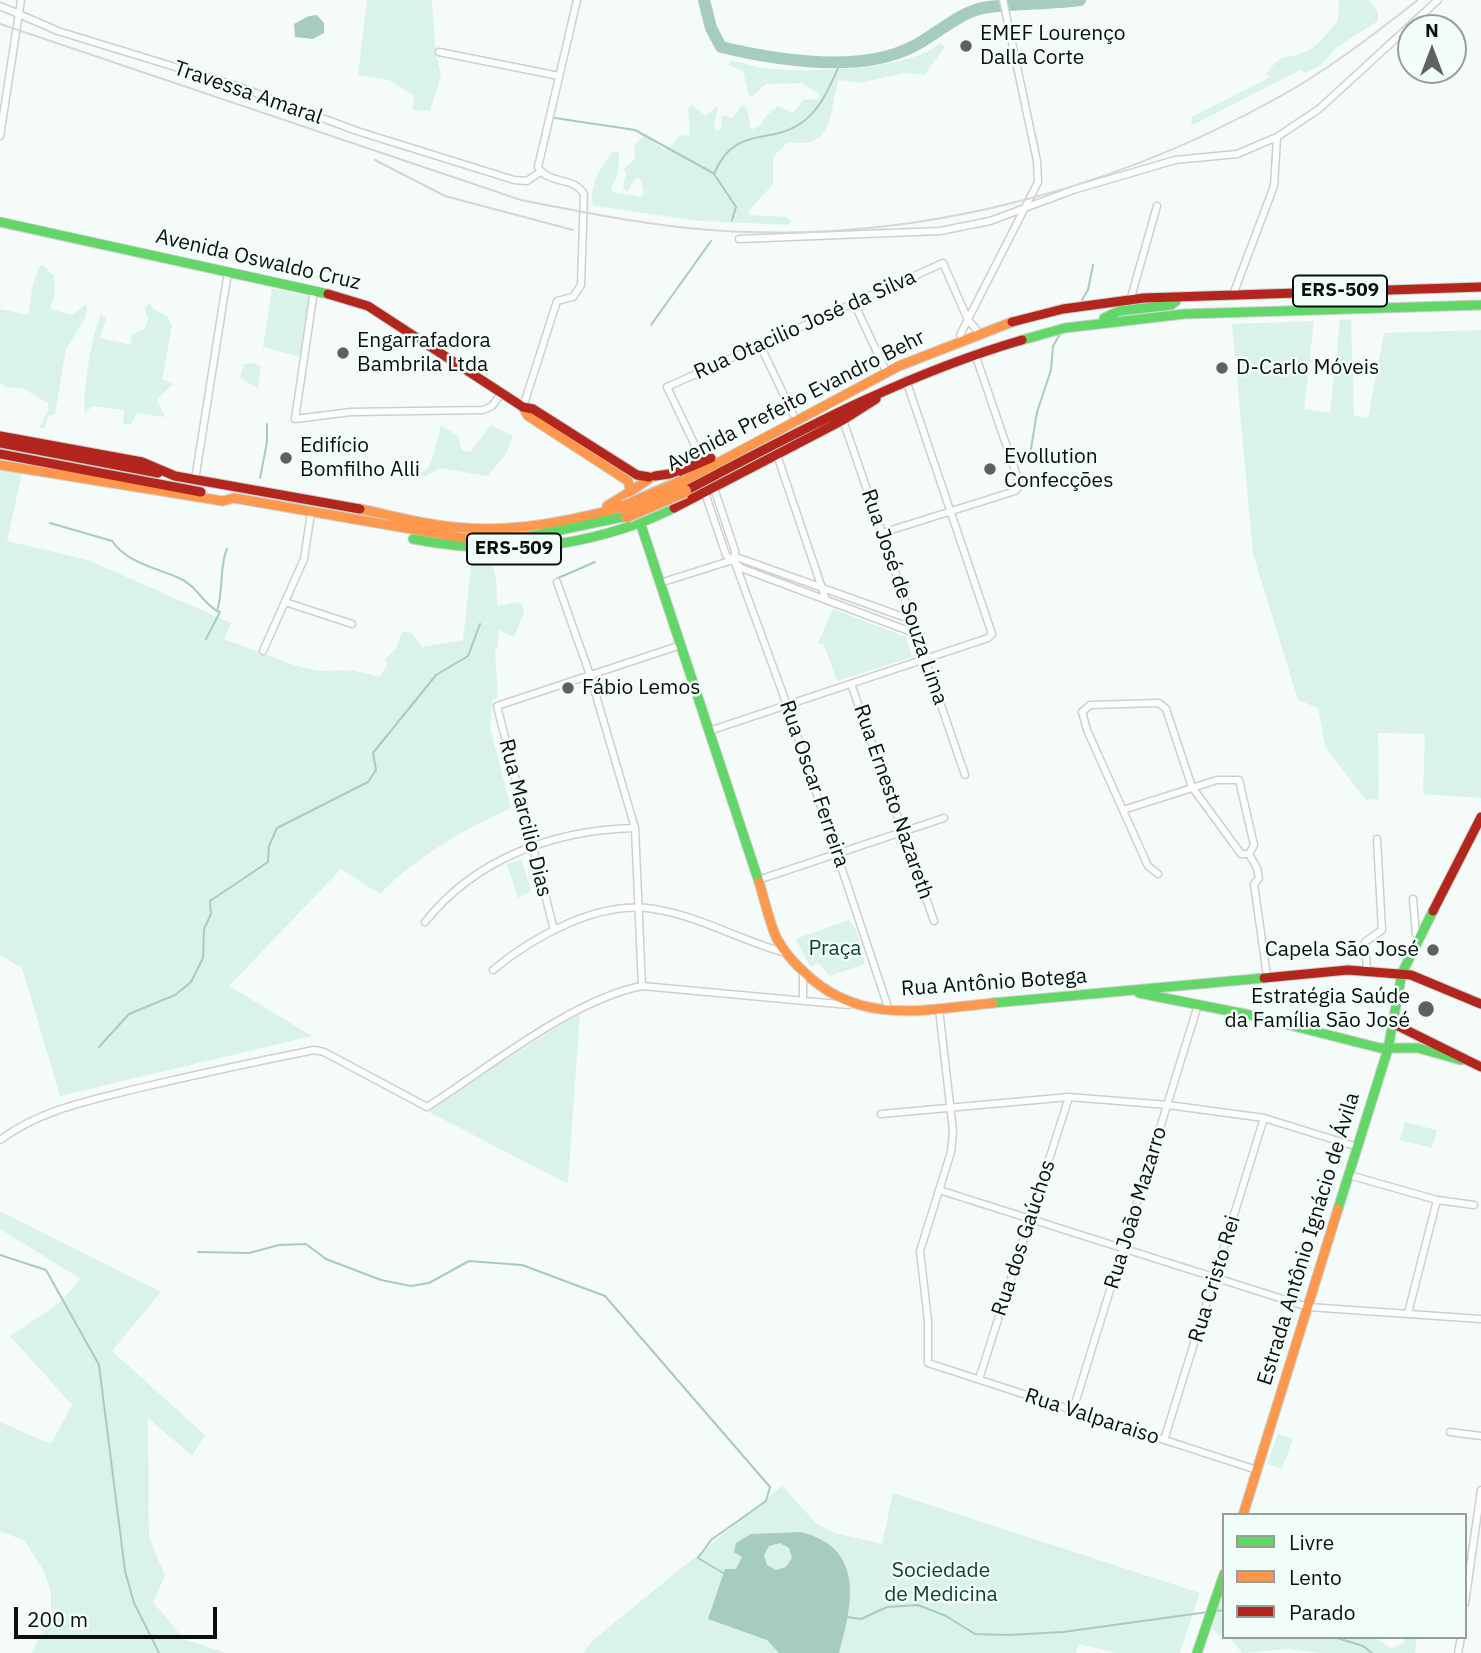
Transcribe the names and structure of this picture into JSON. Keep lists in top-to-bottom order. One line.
{"streets":{"main road":["Avenida Oswaldo Cruz","ERS-509","Avenida Prefeito Evandro Behr","Rua Antônio Botega","Estrada Antônio Ignácio de Ávila"],"street":["Travessa Amaral","Rua Otacilio José da Silva","Rua José de Souza Lima","Rua Oscar Ferreira","Rua Ernesto Nazareth","Rua Marcilio Dias","Rua João Mazarro","Rua dos Gaúchos","Rua Cristo Rei","Rua Valparaiso"]},"crossings":[["Avenida Oswaldo Cruz","ERS-509"],["Avenida Oswaldo Cruz","Avenida Prefeito Evandro Behr"],["Avenida Oswaldo Cruz","Rua Antônio Botega"],["ERS-509","Rua Otacilio José da Silva"],["ERS-509","Avenida Prefeito Evandro Behr"],["ERS-509","Rua José de Souza Lima"],["ERS-509","Rua Oscar Ferreira"],["ERS-509","Rua Antônio Botega"],["Avenida Prefeito Evandro Behr","Rua Antônio Botega"],["Rua Oscar Ferreira","Rua Antônio Botega"],["Rua Antônio Botega","Estrada Antônio Ignácio de Ávila"],["Rua João Mazarro","Rua Valparaiso"],["Rua dos Gaúchos","Rua Valparaiso"],["Estrada Antônio Ignácio de Ávila","Rua Valparaiso"],["Rua Cristo Rei","Rua Valparaiso"]],"parks":["Praça","Sociedade de Medicina"],"places":["EMEF Lourenço Dalla Corte","Engarrafadora Bambrila Ltda","D-Carlo Móveis","Edifício Bomfilho Alli","Evollution Confecções","Fábio Lemos","Capela São José","Estratégia Saúde da Família São José"],"legend":["Livre","Lento","Parado"],"scale_bar":"200 m","north":"top"}
